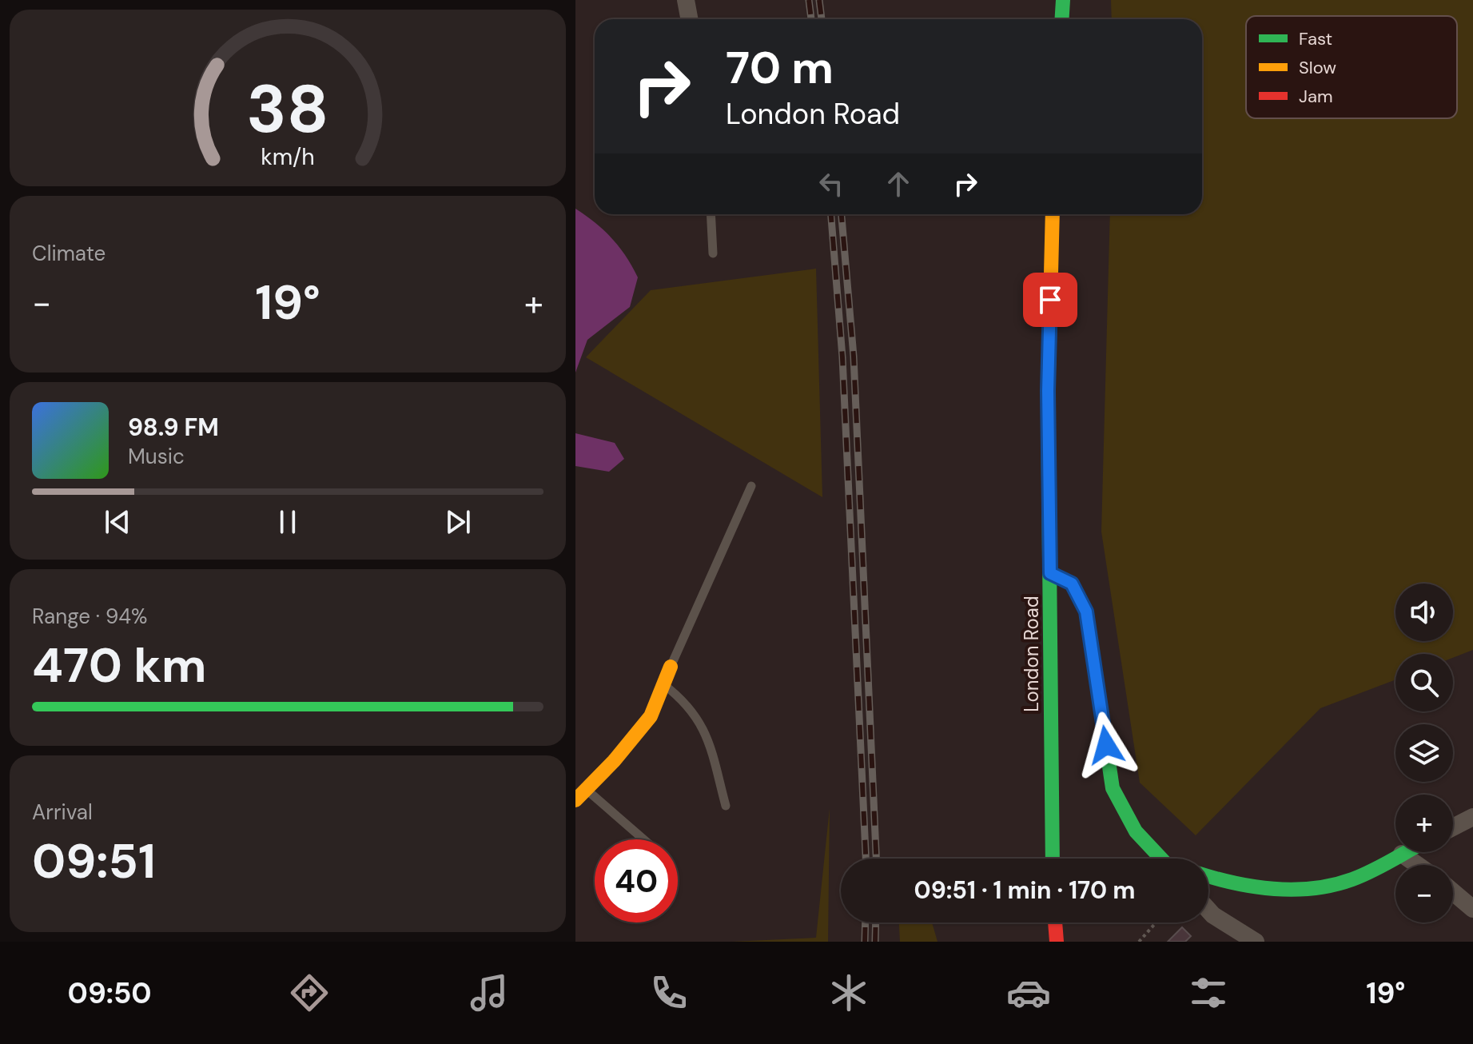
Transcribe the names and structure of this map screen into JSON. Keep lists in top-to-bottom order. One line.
{"streets":{"street":["London Road"]},"legend":["Fast","Slow","Jam"],"page":{"turn":["70 m","London Road"],"tile":["Climate",["Range · 94%","470 km"],["Arrival","09:51"]],"heat":["−","19°","+"],"song":["98.9 FM","Music"],"map_buttons":["+","−"],"limit":"40","trip":"09:51 · 1 min · 170 m","tabs":["09:50","19°"],"gauge":["38","km/h"]}}
